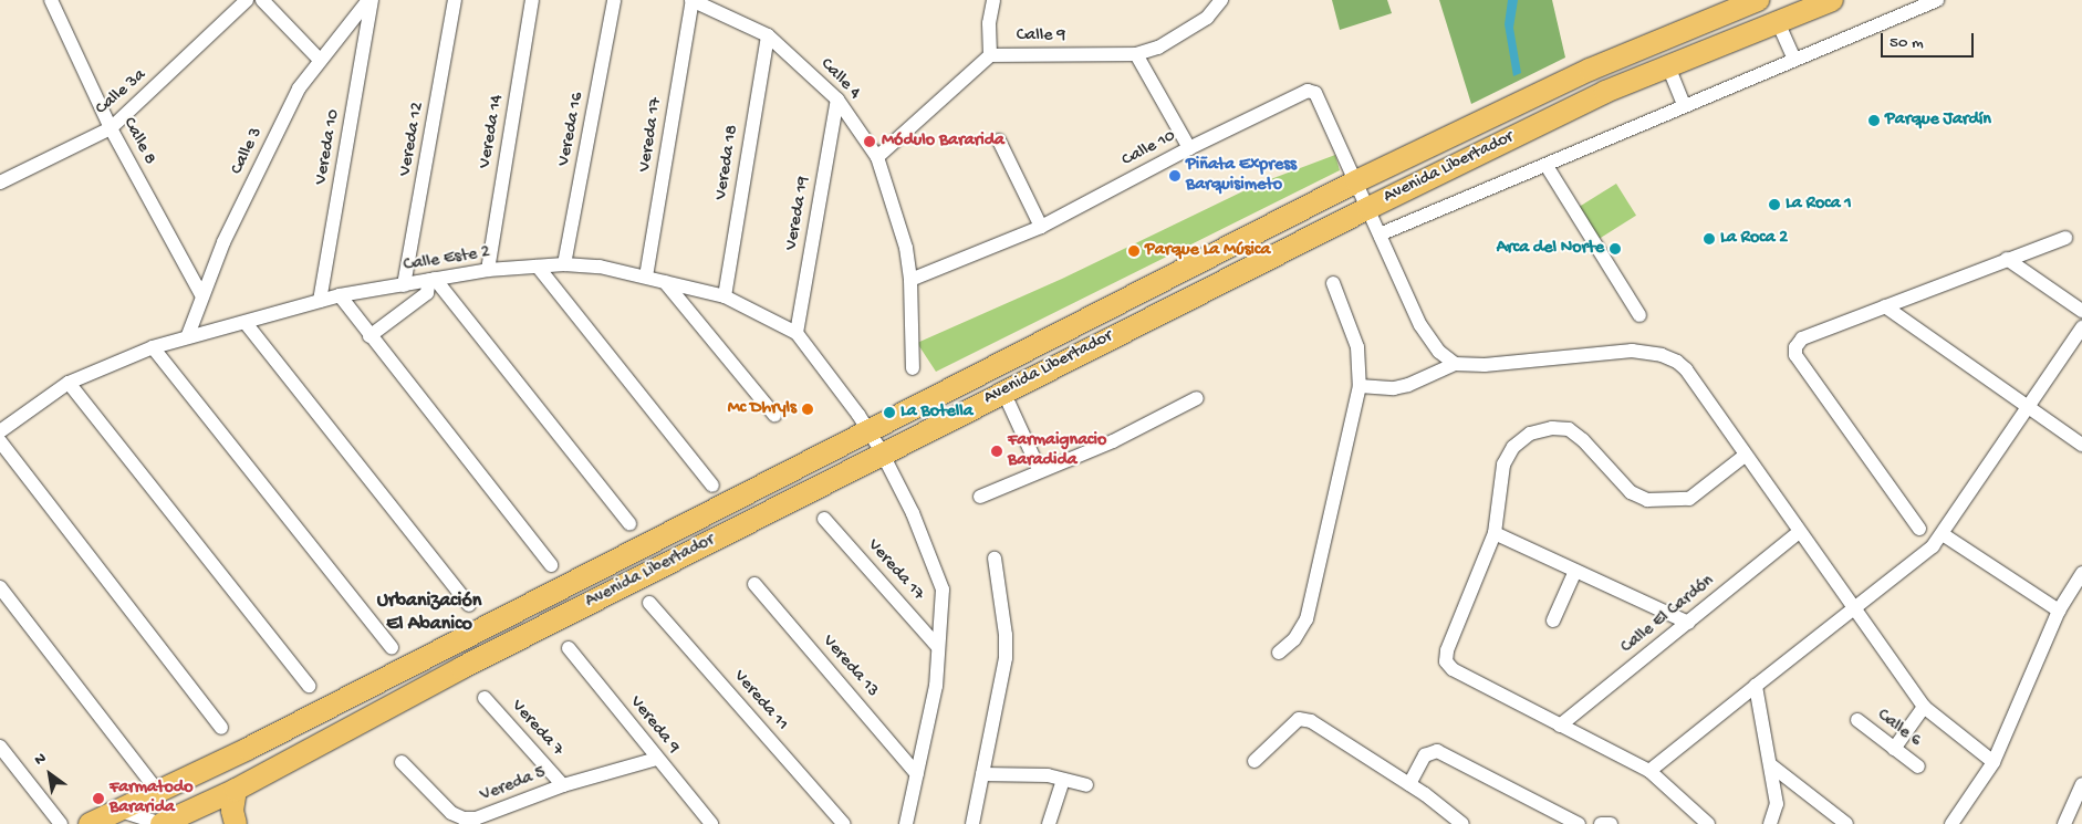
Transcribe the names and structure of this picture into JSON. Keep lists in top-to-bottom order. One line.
{"streets":{"main road":["Avenida Libertador"],"street":["Calle 9","Calle 4","Calle 3a","Vereda 16","Vereda 14","Vereda 17","Vereda 12","Calle 8","Vereda 10","Calle 10","Calle 3","Vereda 18","Vereda 19","Calle Este 2","Calle El Cardón","Vereda 13","Vereda 11","Vereda 9","Vereda 7","Calle 6","Vereda 5"]},"crossings":[["Calle 4","Vereda 17"],["Calle 4","Calle 10"],["Calle 4","Vereda 18"],["Calle 4","Vereda 19"],["Calle 3a","Calle 8"],["Vereda 16","Calle Este 2"],["Vereda 14","Calle Este 2"],["Vereda 17","Calle Este 2"],["Vereda 12","Calle Este 2"],["Calle 8","Calle 3"],["Vereda 10","Calle 3"],["Vereda 10","Calle Este 2"],["Calle 10","Avenida Libertador"],["Calle 3","Calle Este 2"],["Vereda 18","Calle Este 2"],["Avenida Libertador","Calle Este 2"],["Vereda 19","Calle Este 2"],["Calle Este 2","Vereda 13"],["Vereda 9","Vereda 5"],["Vereda 7","Vereda 5"]],"districts":["Urbanización El Abanico"],"places":["Parque Jardín","Módulo Bararida","Piñata Express Barquisimeto","La Roca 1","La Roca 2","Arca del Norte","Parque La Música","Mc Dhryls","La Botella","Farmaignacio Baradida","Farmatodo Bararida"],"scale_bar":"50 m","north":"top left"}
